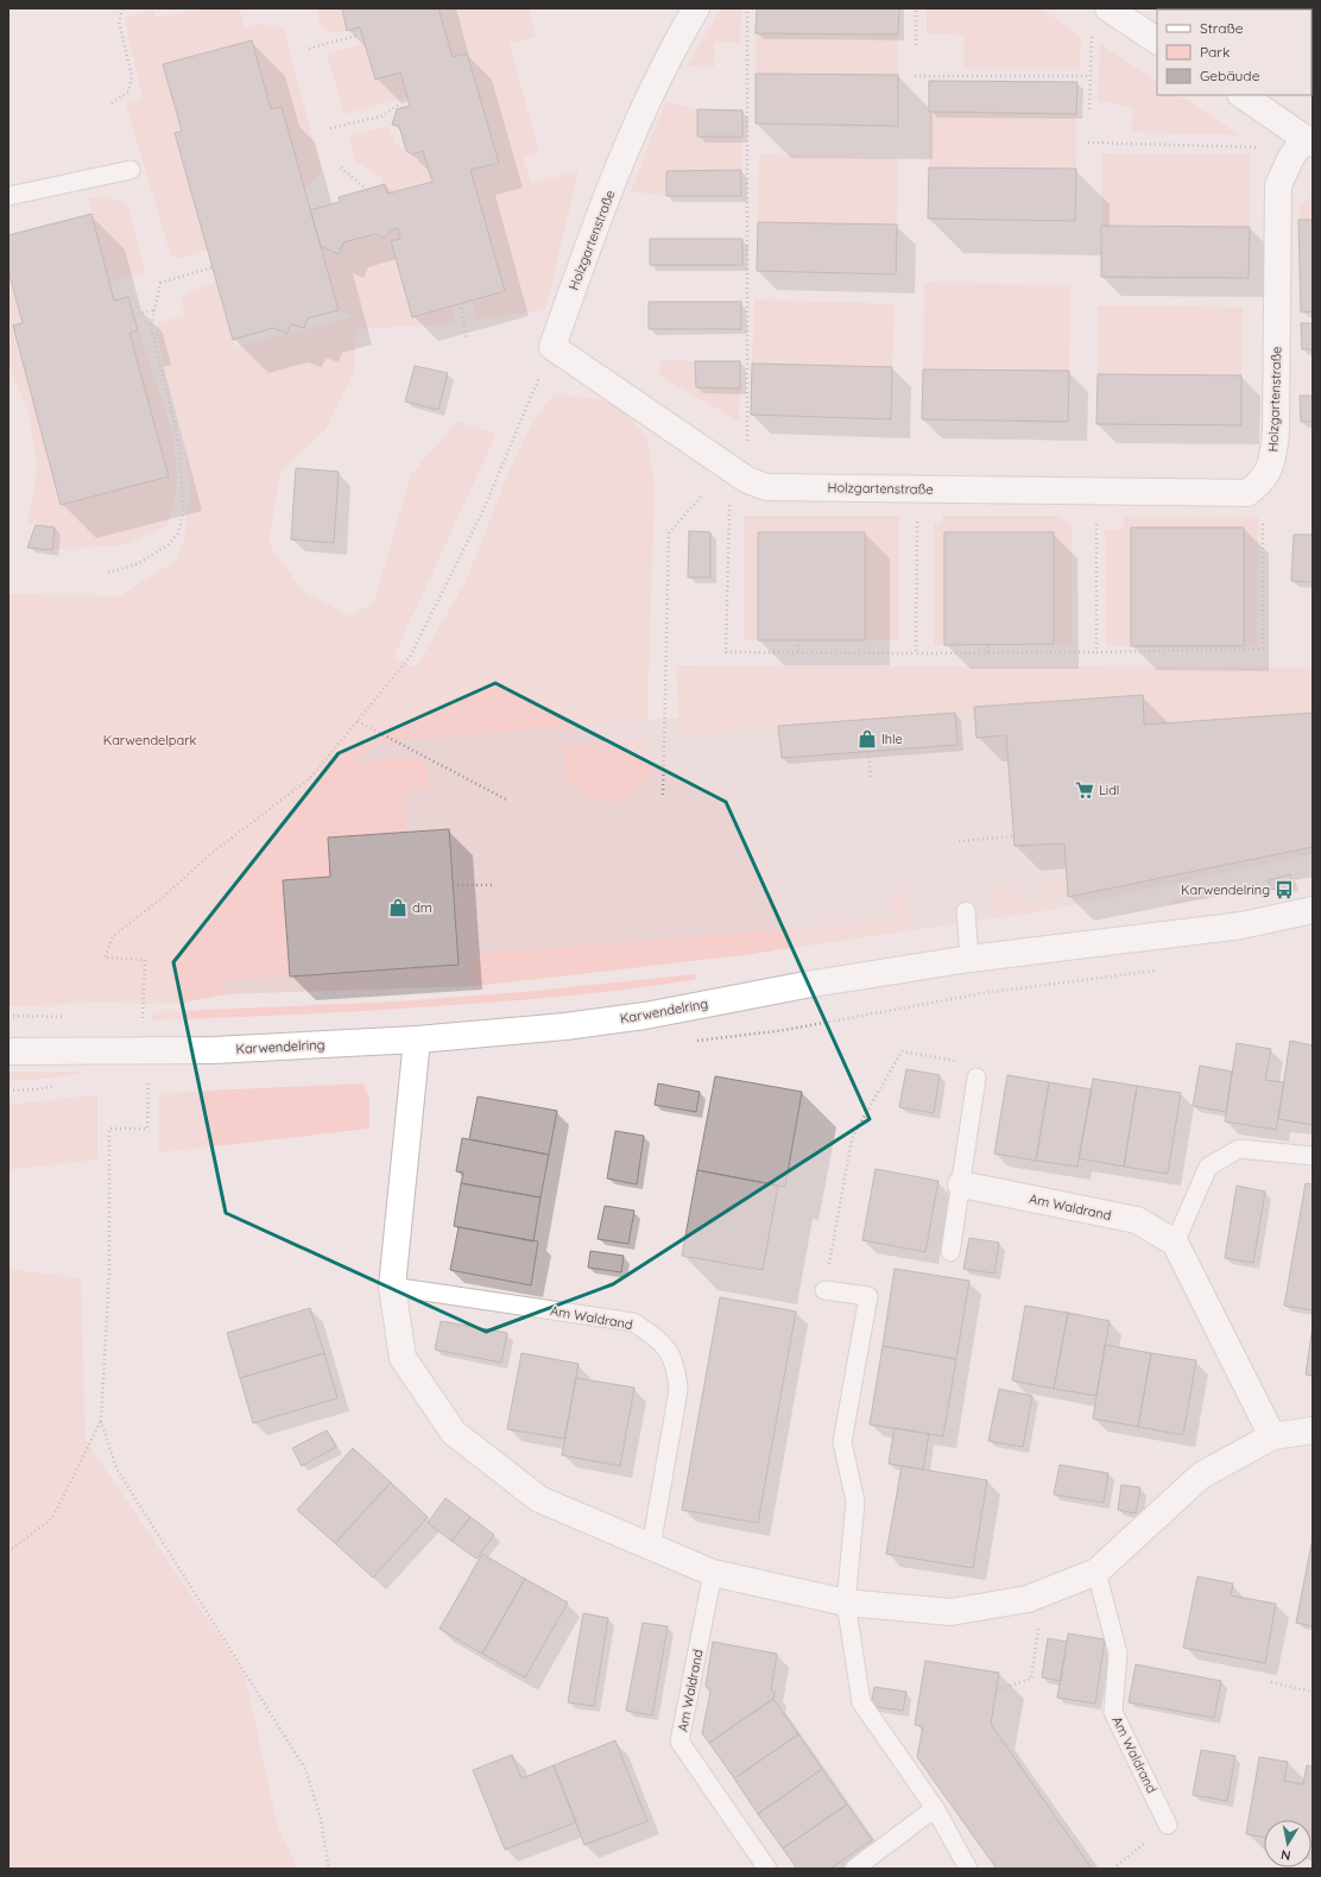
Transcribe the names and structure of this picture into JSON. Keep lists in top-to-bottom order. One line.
{"streets":{"street":["Holzgartenstraße","Karwendelring","Am Waldrand"]},"parks":["Karwendelpark"],"places":{"shop":["Ihle","dm"],"supermarket":["Lidl"],"bus stop":["Karwendelring"]},"legend":["Straße","Park","Gebäude"],"north":"bottom"}
